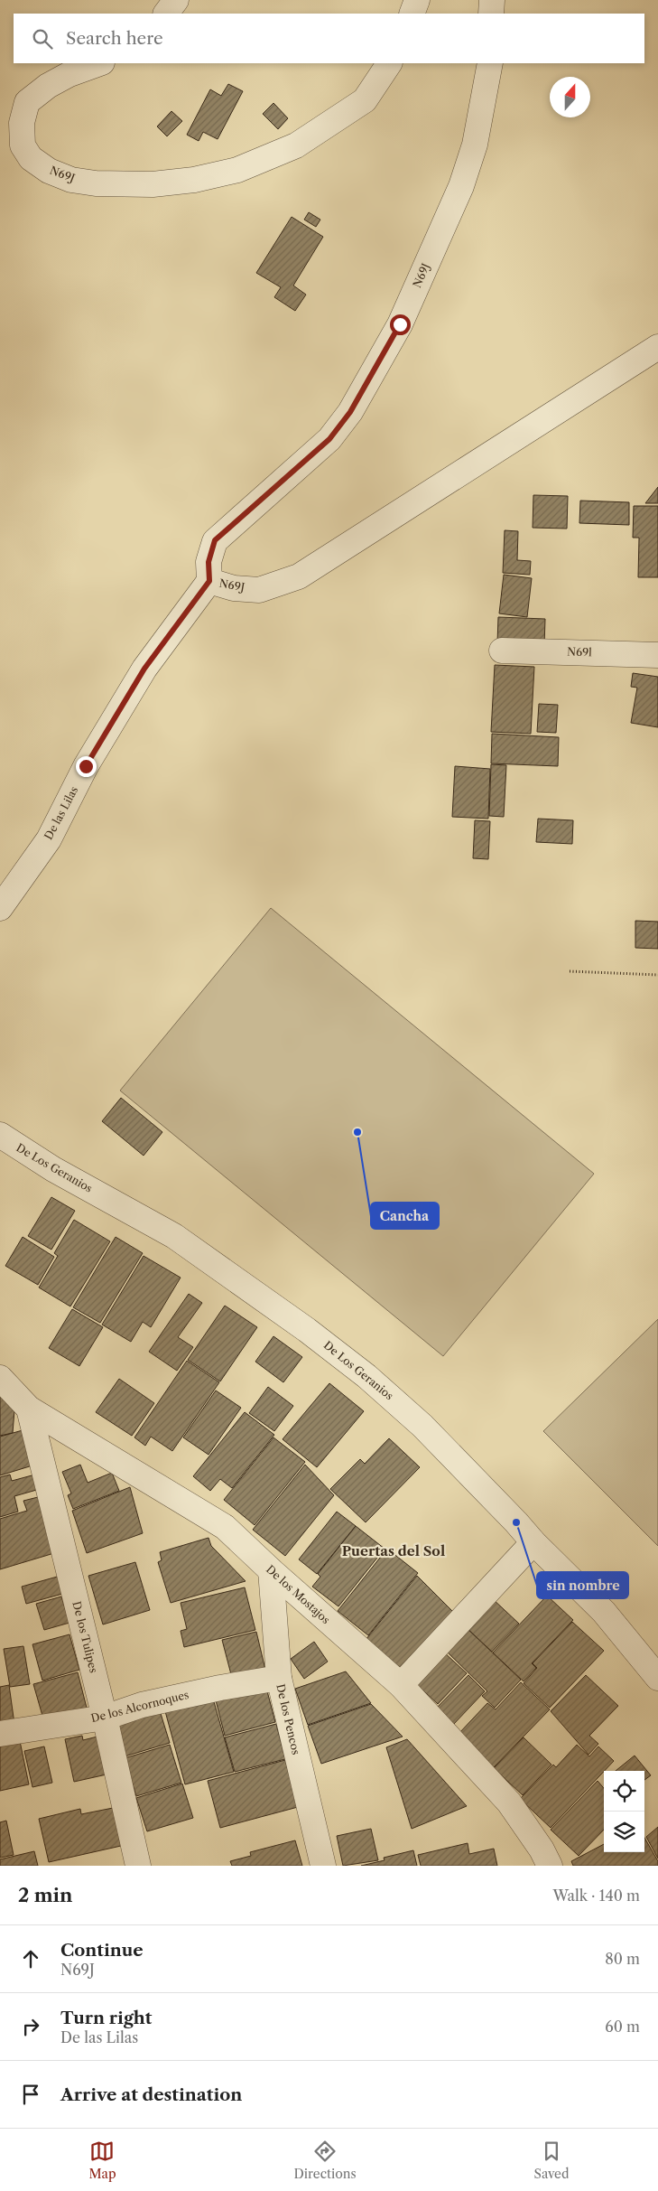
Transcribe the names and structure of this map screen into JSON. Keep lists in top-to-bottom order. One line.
{"streets":{"street":["N69J","N69l","De las Lilas","De Los Geranios","De los Mostajos","De los Tulipes","De los Alcornoques","De los Pencos"]},"crossings":[["N69J","De las Lilas"],["De los Mostajos","De los Tulipes"],["De los Mostajos","De los Pencos"],["De los Tulipes","De los Alcornoques"],["De los Alcornoques","De los Pencos"]],"districts":["Puertas del Sol"],"places":["Cancha","sin nombre"],"north":"top","page":{"search":"Search here","heading":["2 min","Walk · 140 m"],"list":[["Continue","N69J","80 m"],["Turn right","De las Lilas","60 m"],"Arrive at destination"],"nav":["Map","Directions","Saved"]}}
